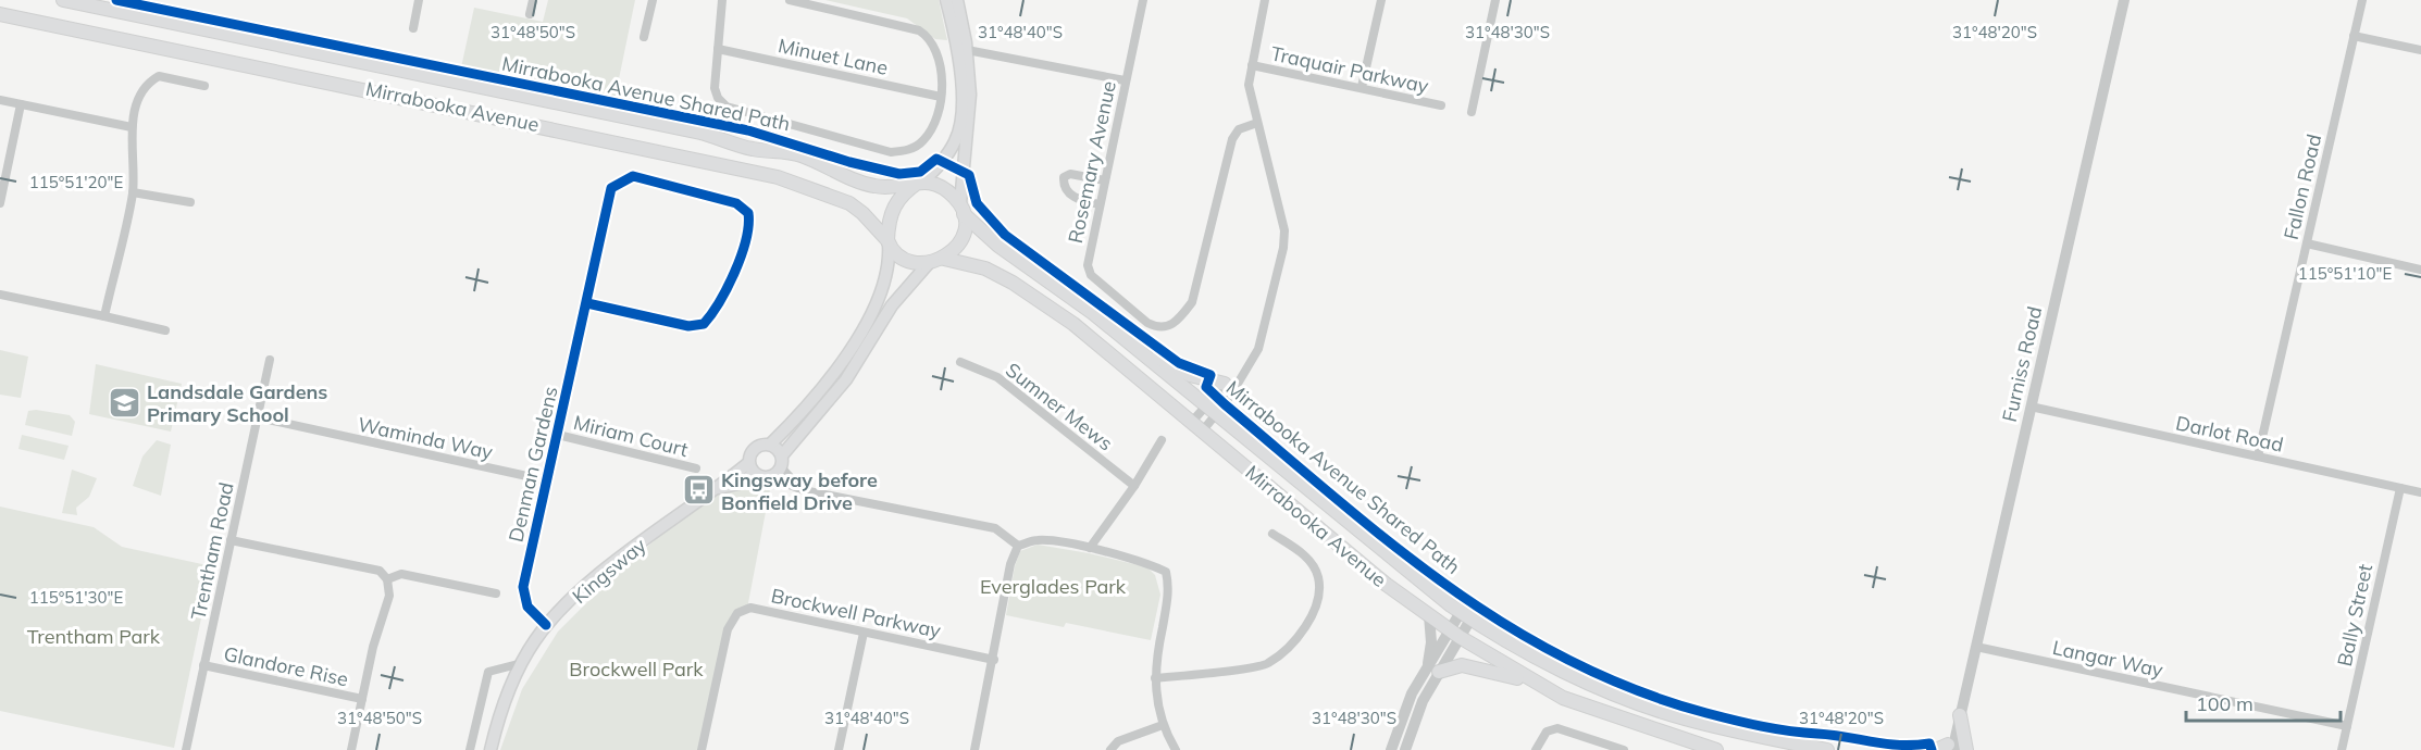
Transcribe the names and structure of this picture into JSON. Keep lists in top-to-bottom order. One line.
{"streets":{"main road":["Mirrabooka Avenue","Kingsway"],"street":["Minuet Lane","Traquair Parkway","Rosemary Avenue","Fallon Road","Furniss Road","Sumner Mews","Darlot Road","Miriam Court","Waminda Way","Denman Gardens","Trentham Road","Brockwell Parkway","Bally Street","Langar Way","Glandore Rise"],"cycle path":["Mirrabooka Avenue Shared Path"]},"crossings":[["Fallon Road","Darlot Road"],["Furniss Road","Darlot Road"],["Furniss Road","Langar Way"],["Darlot Road","Bally Street"],["Miriam Court","Denman Gardens"],["Waminda Way","Denman Gardens"],["Waminda Way","Trentham Road"],["Denman Gardens","Kingsway"],["Trentham Road","Glandore Rise"],["Bally Street","Langar Way"]],"parks":["Everglades Park","Trentham Park","Brockwell Park"],"places":{"school or university":["Landsdale Gardens Primary School"],"bus stop":["Kingsway before Bonfield Drive"]},"scale_bar":"100 m","coordinates":["31°48'50\"S","31°48'40\"S","31°48'30\"S","31°48'20\"S","115°51'20\"E","115°51'10\"E","115°51'30\"E"]}
